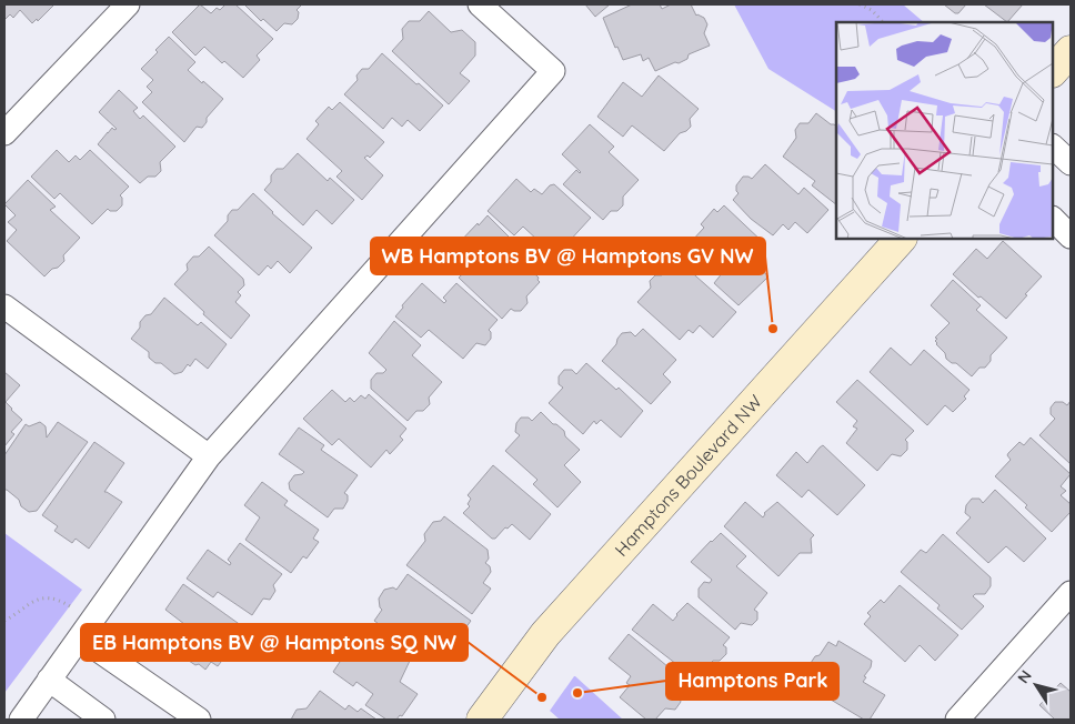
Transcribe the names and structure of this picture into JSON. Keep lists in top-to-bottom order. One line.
{"streets":{"street":["Hamptons Boulevard NW"]},"places":["WB Hamptons BV @ Hamptons GV NW","Hamptons Park","EB Hamptons BV @ Hamptons SQ NW"],"north":"top left"}
